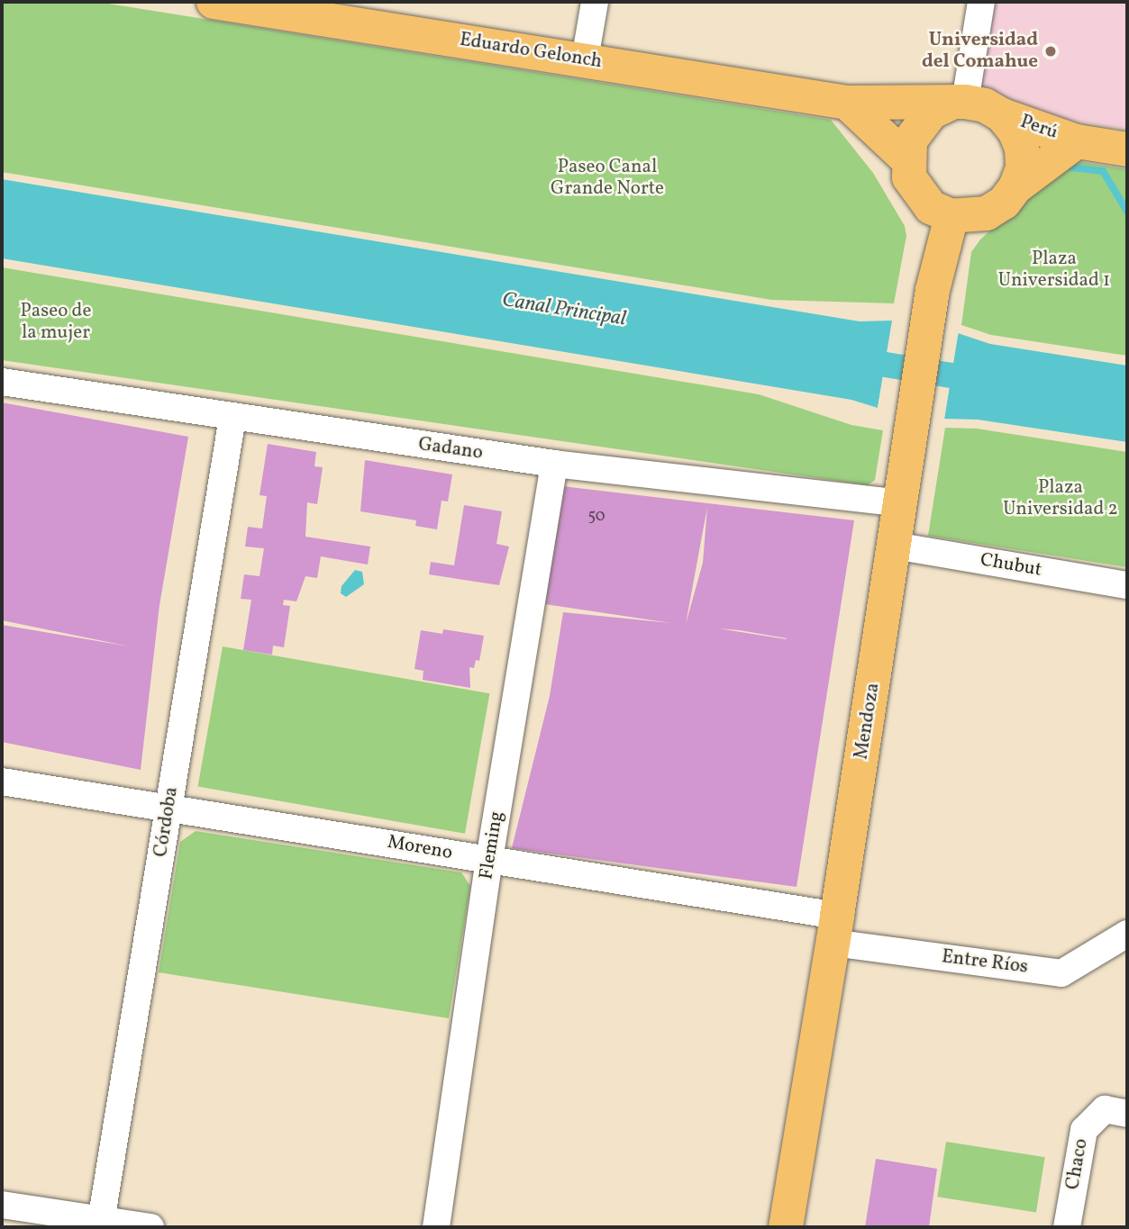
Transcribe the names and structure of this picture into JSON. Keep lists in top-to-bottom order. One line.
{"streets":{"main road":["Eduardo Gelonch","Perú","Mendoza"],"street":["Gadano","Chubut","Córdoba","Fleming","Moreno","Entre Ríos","Chaco"]},"crossings":[["Eduardo Gelonch","Perú"],["Eduardo Gelonch","Mendoza"],["Perú","Mendoza"],["Gadano","Mendoza"],["Gadano","Córdoba"],["Gadano","Fleming"],["Chubut","Mendoza"],["Mendoza","Moreno"],["Mendoza","Entre Ríos"],["Córdoba","Moreno"],["Fleming","Moreno"],["Moreno","Entre Ríos"]],"water":["Canal Principal"],"parks":["Paseo Canal Grande Norte","Plaza Universidad 1","Paseo de la mujer","Plaza Universidad 2"],"places":["Universidad del Comahue"],"house_numbers":["50"]}
